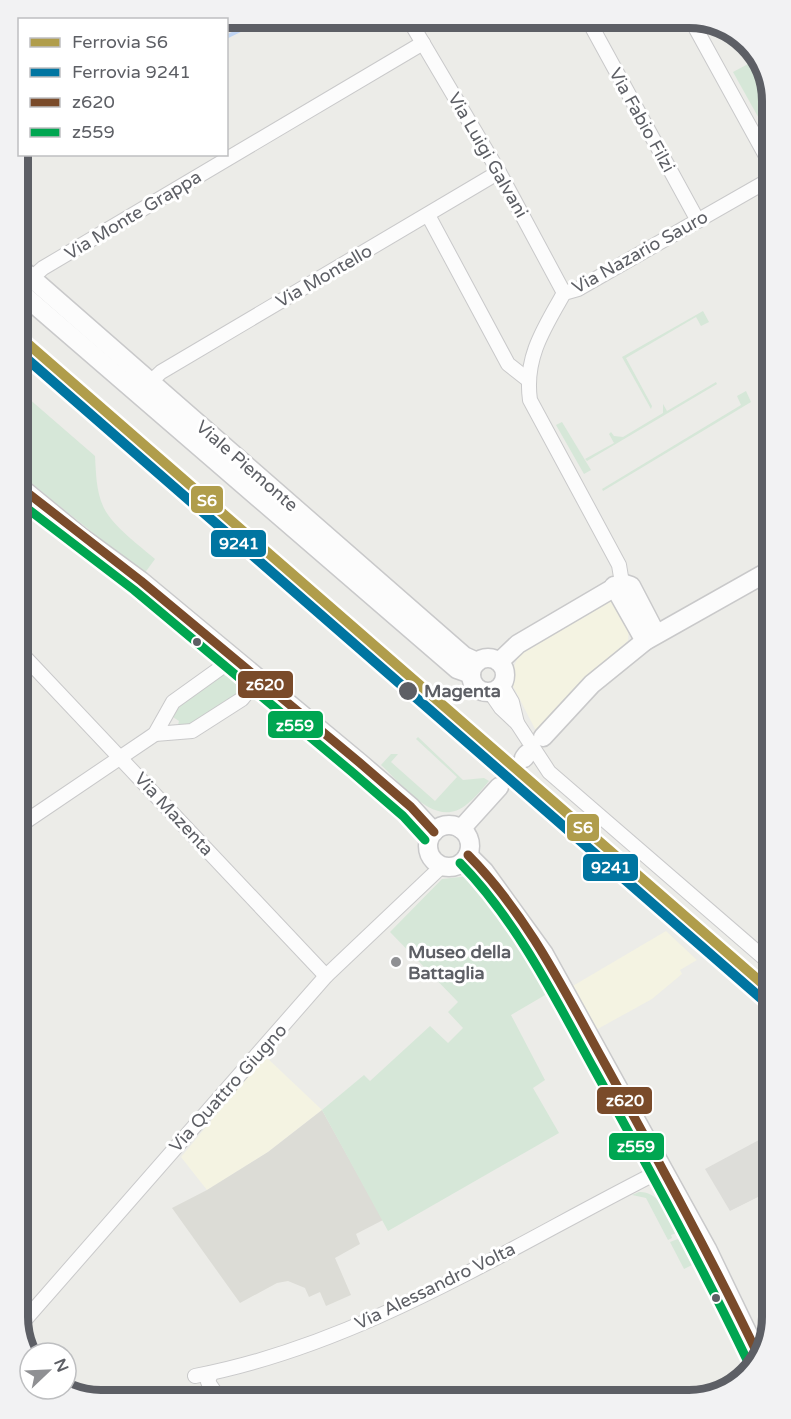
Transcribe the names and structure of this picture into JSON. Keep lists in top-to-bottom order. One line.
{"streets":{"street":["Via Fabio Filzi","Via Luigi Galvani","Via Monte Grappa","Via Nazario Sauro","Via Montello","Viale Piemonte","Via Mazenta","Via Quattro Giugno","Via Alessandro Volta"]},"crossings":[["Via Fabio Filzi","Via Nazario Sauro"],["Via Luigi Galvani","Via Monte Grappa"],["Via Luigi Galvani","Via Nazario Sauro"],["Via Luigi Galvani","Via Montello"],["Via Montello","Viale Piemonte"],["Via Mazenta","Via Quattro Giugno"]],"places":["Magenta","Museo della Battaglia"],"lines":["rail line S6","rail line 9241","transit line z620","transit line z559"],"legend":["Ferrovia S6","Ferrovia 9241","z620","z559"],"north":"top right"}
